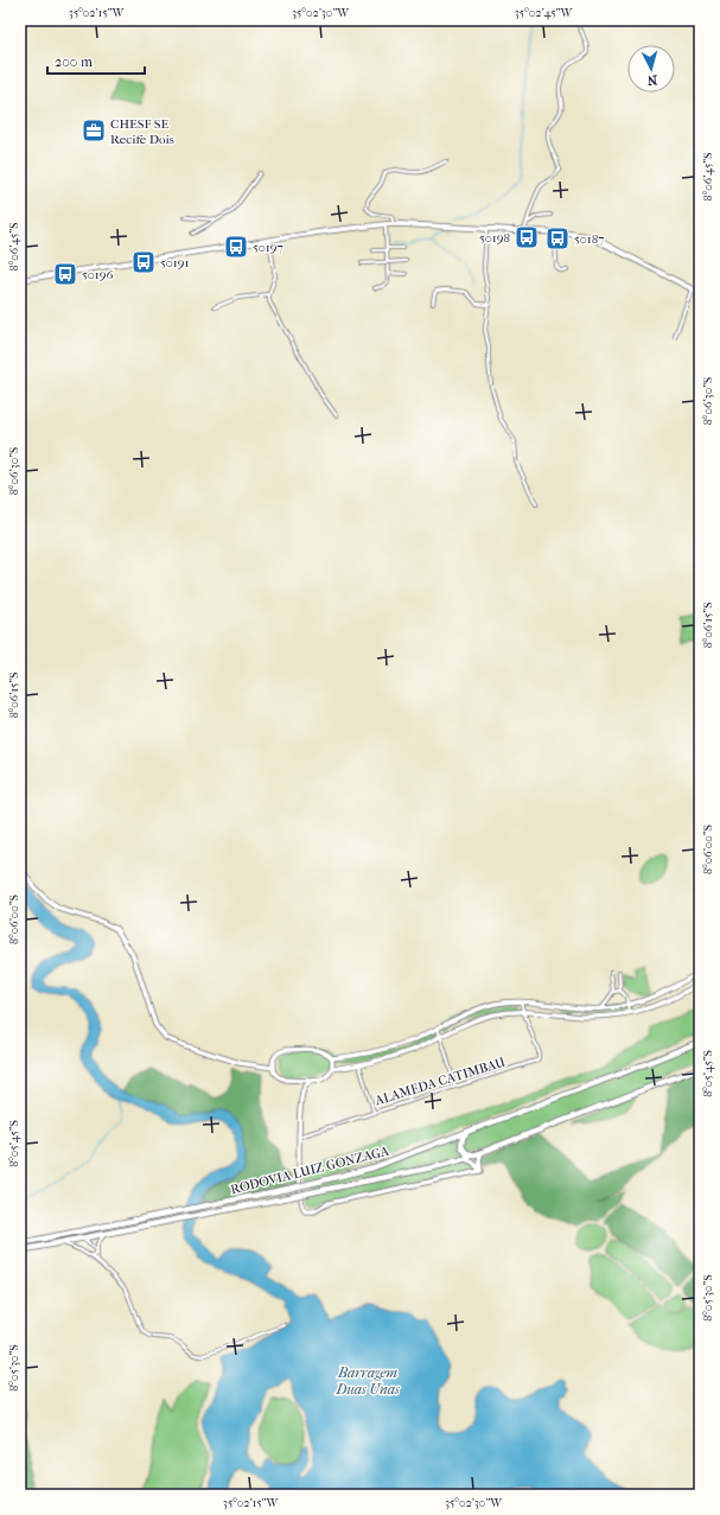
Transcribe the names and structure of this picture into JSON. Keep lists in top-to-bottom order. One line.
{"streets":{"highway":["RODOVIA LUIZ GONZAGA"],"street":["ALAMEDA CATIMBAU"]},"water":["Barragem Duas Unas"],"places":{"office":["CHESF SE Recife Dois"],"bus stop":["50198","50187","50197","50191","50196"]},"scale_bar":"200 m","north":"bottom","coordinates":["35°02'15\"W","35°02'30\"W","35°02'45\"W","8°06'45\"S","8°06'30\"S","8°06'15\"S","8°06'00\"S","8°05'45\"S","8°05'30\"S"]}
